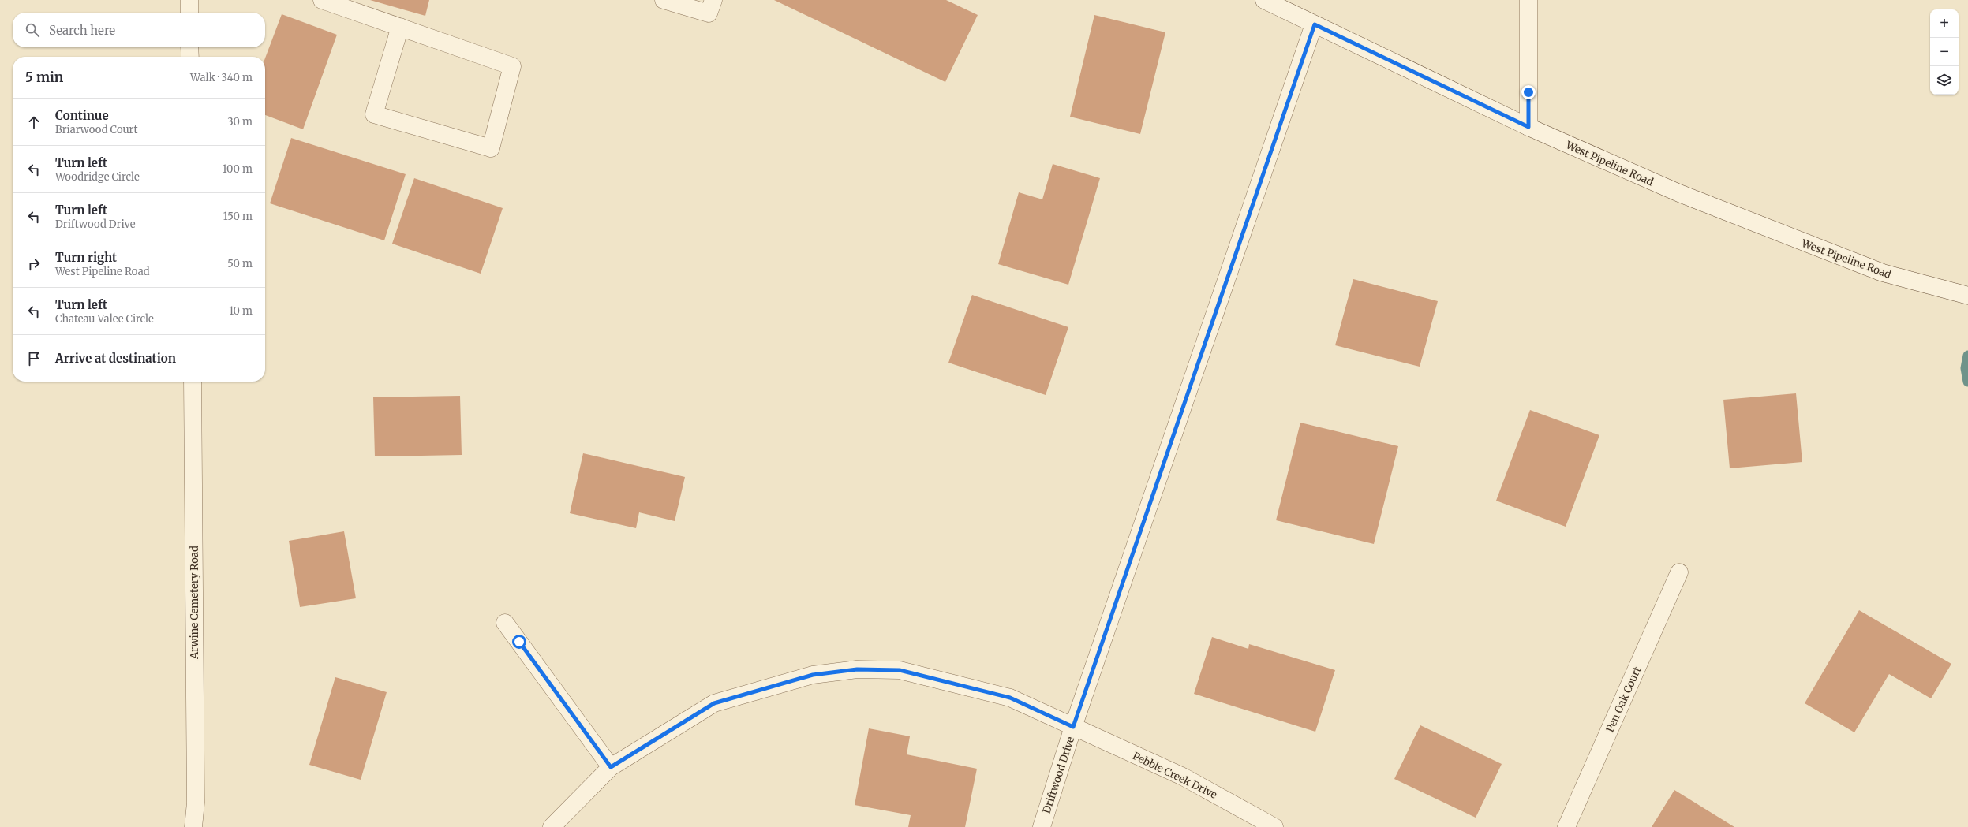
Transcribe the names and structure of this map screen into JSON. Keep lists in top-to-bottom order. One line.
{"streets":{"street":["West Pipeline Road","Arwine Cemetery Road","Pen Oak Court","Driftwood Drive","Pebble Creek Drive"]},"crossings":[["West Pipeline Road","Driftwood Drive"],["Driftwood Drive","Pebble Creek Drive"]],"page":{"map_buttons":["+","−"],"search":"Search here","heading":["5 min","Walk · 340 m"],"list":[["Continue","Briarwood Court","30 m"],["Turn left","Woodridge Circle","100 m"],["Turn left","Driftwood Drive","150 m"],["Turn right","West Pipeline Road","50 m"],["Turn left","Chateau Valee Circle","10 m"],"Arrive at destination"]}}
